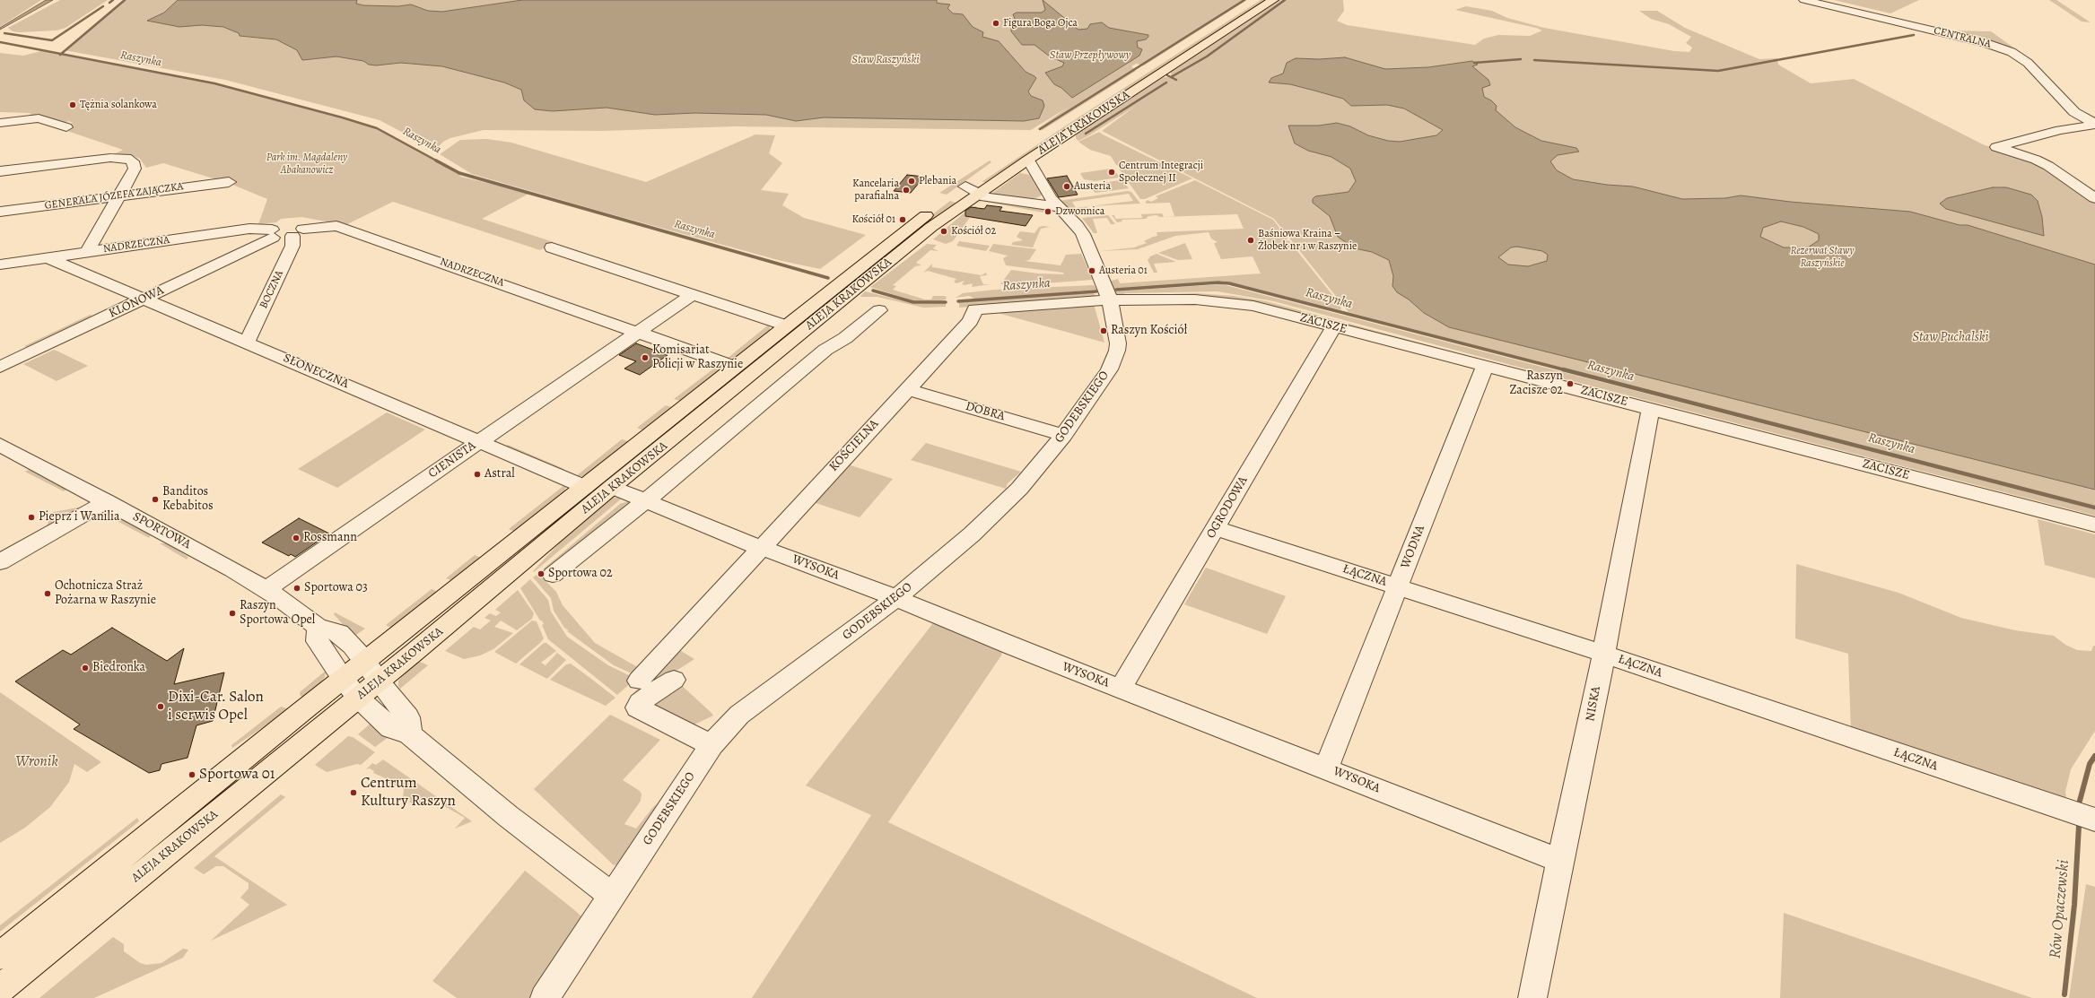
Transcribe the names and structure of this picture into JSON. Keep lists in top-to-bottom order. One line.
{"streets":{"main road":["ALEJA KRAKOWSKA"],"street":["CENTRALNA","GENERAŁA JÓZEFA ZAJĄCZKA","NADRZECZNA","BOCZNA","KLONOWA","ZACISZE","SŁONECZNA","GODEBSKIEGO","DOBRA","KOŚCIELNA","CIENISTA","OGRODOWA","SPORTOWA","WODNA","WYSOKA","ŁĄCZNA","NISKA"]},"crossings":[["ALEJA KRAKOWSKA","NADRZECZNA"],["ALEJA KRAKOWSKA","SŁONECZNA"],["ALEJA KRAKOWSKA","GODEBSKIEGO"],["ALEJA KRAKOWSKA","SPORTOWA"],["ALEJA KRAKOWSKA","WYSOKA"],["NADRZECZNA","BOCZNA"],["NADRZECZNA","KLONOWA"],["NADRZECZNA","SŁONECZNA"],["NADRZECZNA","CIENISTA"],["BOCZNA","SŁONECZNA"],["KLONOWA","SŁONECZNA"],["ZACISZE","GODEBSKIEGO"],["ZACISZE","KOŚCIELNA"],["ZACISZE","OGRODOWA"],["ZACISZE","WODNA"],["ZACISZE","NISKA"],["SŁONECZNA","CIENISTA"],["GODEBSKIEGO","DOBRA"],["GODEBSKIEGO","KOŚCIELNA"],["GODEBSKIEGO","WYSOKA"],["DOBRA","KOŚCIELNA"],["KOŚCIELNA","WYSOKA"],["CIENISTA","SPORTOWA"],["OGRODOWA","WYSOKA"],["OGRODOWA","ŁĄCZNA"],["WODNA","WYSOKA"],["WODNA","ŁĄCZNA"],["WYSOKA","NISKA"],["ŁĄCZNA","NISKA"]],"water":["Staw Przepływowy","Raszynka","Staw Raszyński","Staw Puchalski","Rów Opaczewski"],"parks":["Park im. Magdaleny Abakanowicz","Rezerwat Stawy Raszyńskie","Wronik"],"places":["Figura Boga Ojca","Tężnia solankowa","Centrum Integracji Społecznej II","Plebania","Austeria","Kancelaria parafialna","Dzwonnica","Kościół 01","Kościół 02","Baśniowa Kraina – Żłobek nr 1 w Raszynie","Austeria 01","Raszyn Kościół","Komisariat Policji w Raszynie","Raszyn Zacisze 02","Astral","Banditos Kebabitos","Pieprz i Wanilia","Rossmann","Sportowa 02","Sportowa 03","Ochotnicza Straż Pożarna w Raszynie","Raszyn Sportowa Opel","Biedronka","Dixi-Car. Salon i serwis Opel","Sportowa 01","Centrum Kultury Raszyn"]}
